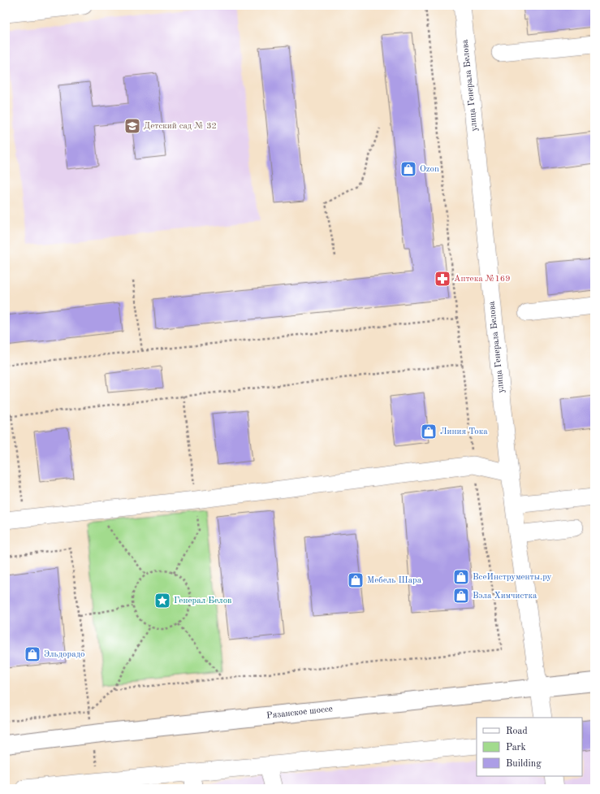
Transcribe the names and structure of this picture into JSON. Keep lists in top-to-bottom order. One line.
{"streets":{"main road":["Рязанское шоссе"],"street":["улица Генерала Белова"]},"crossings":[["улица Генерала Белова","Рязанское шоссе"]],"places":{"school or university":["Детский сад № 32"],"shop":["Ozon","Линия Тока","ВсеИнструменты.ру","Мебель Шара","Вэла Химчистка","Эльдорадо"],"pharmacy":["Аптека №169"],"place":["Генерал Белов"]},"legend":["Road","Park","Building"]}
